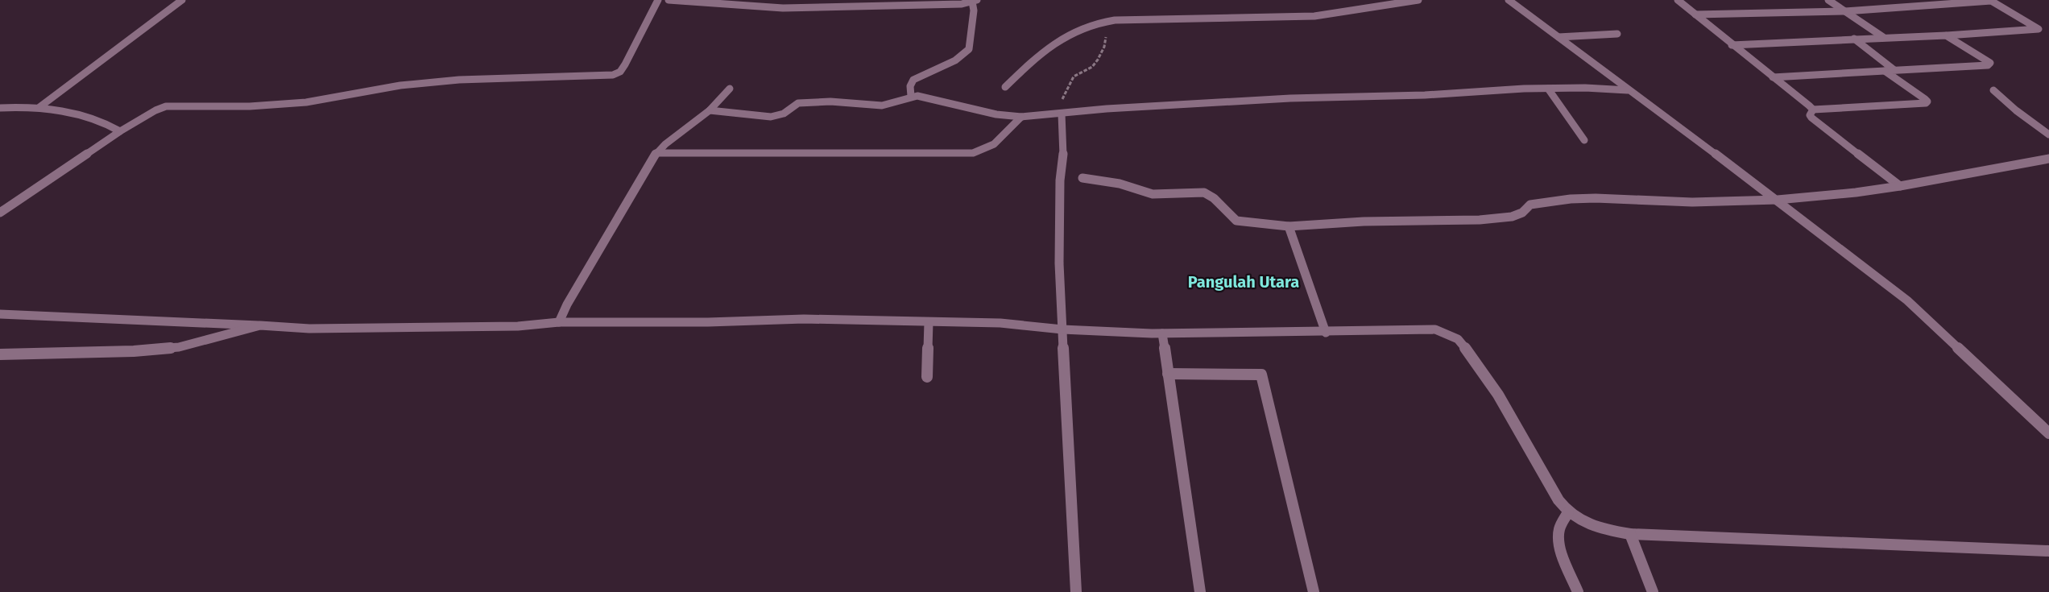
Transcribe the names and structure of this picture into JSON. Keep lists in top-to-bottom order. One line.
{"districts":["Pangulah Utara"]}
